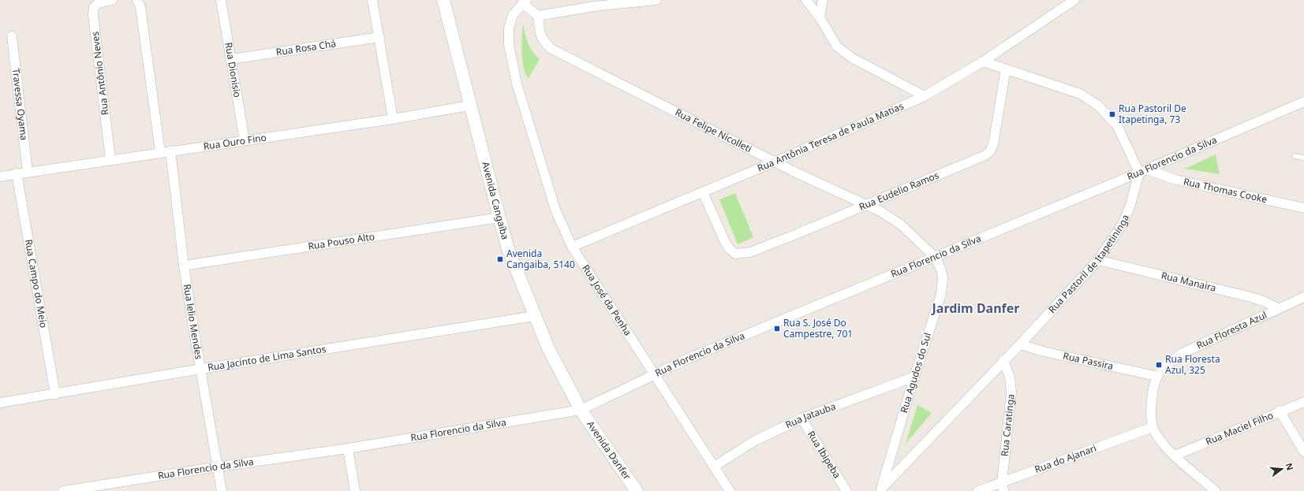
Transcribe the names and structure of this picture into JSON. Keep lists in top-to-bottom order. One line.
{"streets":{"main road":["Avenida Cangaíba","Avenida Danfer"],"street":["Rua Rosa Chá","Rua Dionisio","Rua Antônio Neves","Travessa Oyama","Rua Felipe Nicolleti","Rua Antônia Teresa de Paula Matias","Rua Ouro Fino","Rua Florencio da Silva","Rua Thomas Cooke","Rua Eudelio Ramos","Rua Pouso Alto","Rua Pastoril de Itapetininga","Rua Manaira","Rua Campo do Meio","Rua José da Penha","Rua lelio Mendes","Rua Floresta Azul","Rua Jacinto de Lima Santos","Rua Passira","Rua Agudos do Sul","Rua Jatauba","Rua Caratinga","Rua Maciel Filho","Rua Ibipeba","Rua do Ajanari"]},"crossings":[["Rua Rosa Chá","Rua Dionisio"],["Rua Dionisio","Rua Ouro Fino"],["Rua Antônio Neves","Rua Ouro Fino"],["Travessa Oyama","Rua Ouro Fino"],["Rua Felipe Nicolleti","Rua Antônia Teresa de Paula Matias"],["Rua Felipe Nicolleti","Rua Florencio da Silva"],["Rua Felipe Nicolleti","Rua Eudelio Ramos"],["Rua Felipe Nicolleti","Rua Agudos do Sul"],["Rua Antônia Teresa de Paula Matias","Rua Eudelio Ramos"],["Rua Antônia Teresa de Paula Matias","Rua José da Penha"],["Rua Ouro Fino","Avenida Cangaíba"],["Rua Ouro Fino","Rua Campo do Meio"],["Rua Ouro Fino","Rua lelio Mendes"],["Rua Florencio da Silva","Rua Thomas Cooke"],["Rua Florencio da Silva","Avenida Cangaíba"],["Rua Florencio da Silva","Rua Pastoril de Itapetininga"],["Rua Florencio da Silva","Rua José da Penha"],["Rua Florencio da Silva","Rua lelio Mendes"],["Rua Florencio da Silva","Rua Agudos do Sul"],["Rua Florencio da Silva","Avenida Danfer"],["Rua Thomas Cooke","Rua Pastoril de Itapetininga"],["Avenida Cangaíba","Rua Pouso Alto"],["Avenida Cangaíba","Rua Jacinto de Lima Santos"],["Avenida Cangaíba","Avenida Danfer"],["Rua Pouso Alto","Rua lelio Mendes"],["Rua Pastoril de Itapetininga","Rua Manaira"],["Rua Pastoril de Itapetininga","Rua Passira"],["Rua Pastoril de Itapetininga","Rua Agudos do Sul"],["Rua Pastoril de Itapetininga","Rua Caratinga"],["Rua Manaira","Rua Floresta Azul"],["Rua Campo do Meio","Rua Jacinto de Lima Santos"],["Rua José da Penha","Rua Jatauba"],["Rua lelio Mendes","Rua Jacinto de Lima Santos"],["Rua Floresta Azul","Rua Passira"],["Rua Floresta Azul","Rua Maciel Filho"],["Rua Floresta Azul","Rua do Ajanari"],["Rua Agudos do Sul","Rua Jatauba"],["Rua Jatauba","Rua Ibipeba"],["Rua Caratinga","Rua do Ajanari"]],"districts":["Jardim Danfer"],"places":{"transit":["Rua Pastoril De Itapetinga, 73","Avenida Cangaiba, 5140","Rua S. José Do Campestre, 701","Rua Floresta Azul, 325"]},"north":"right"}
